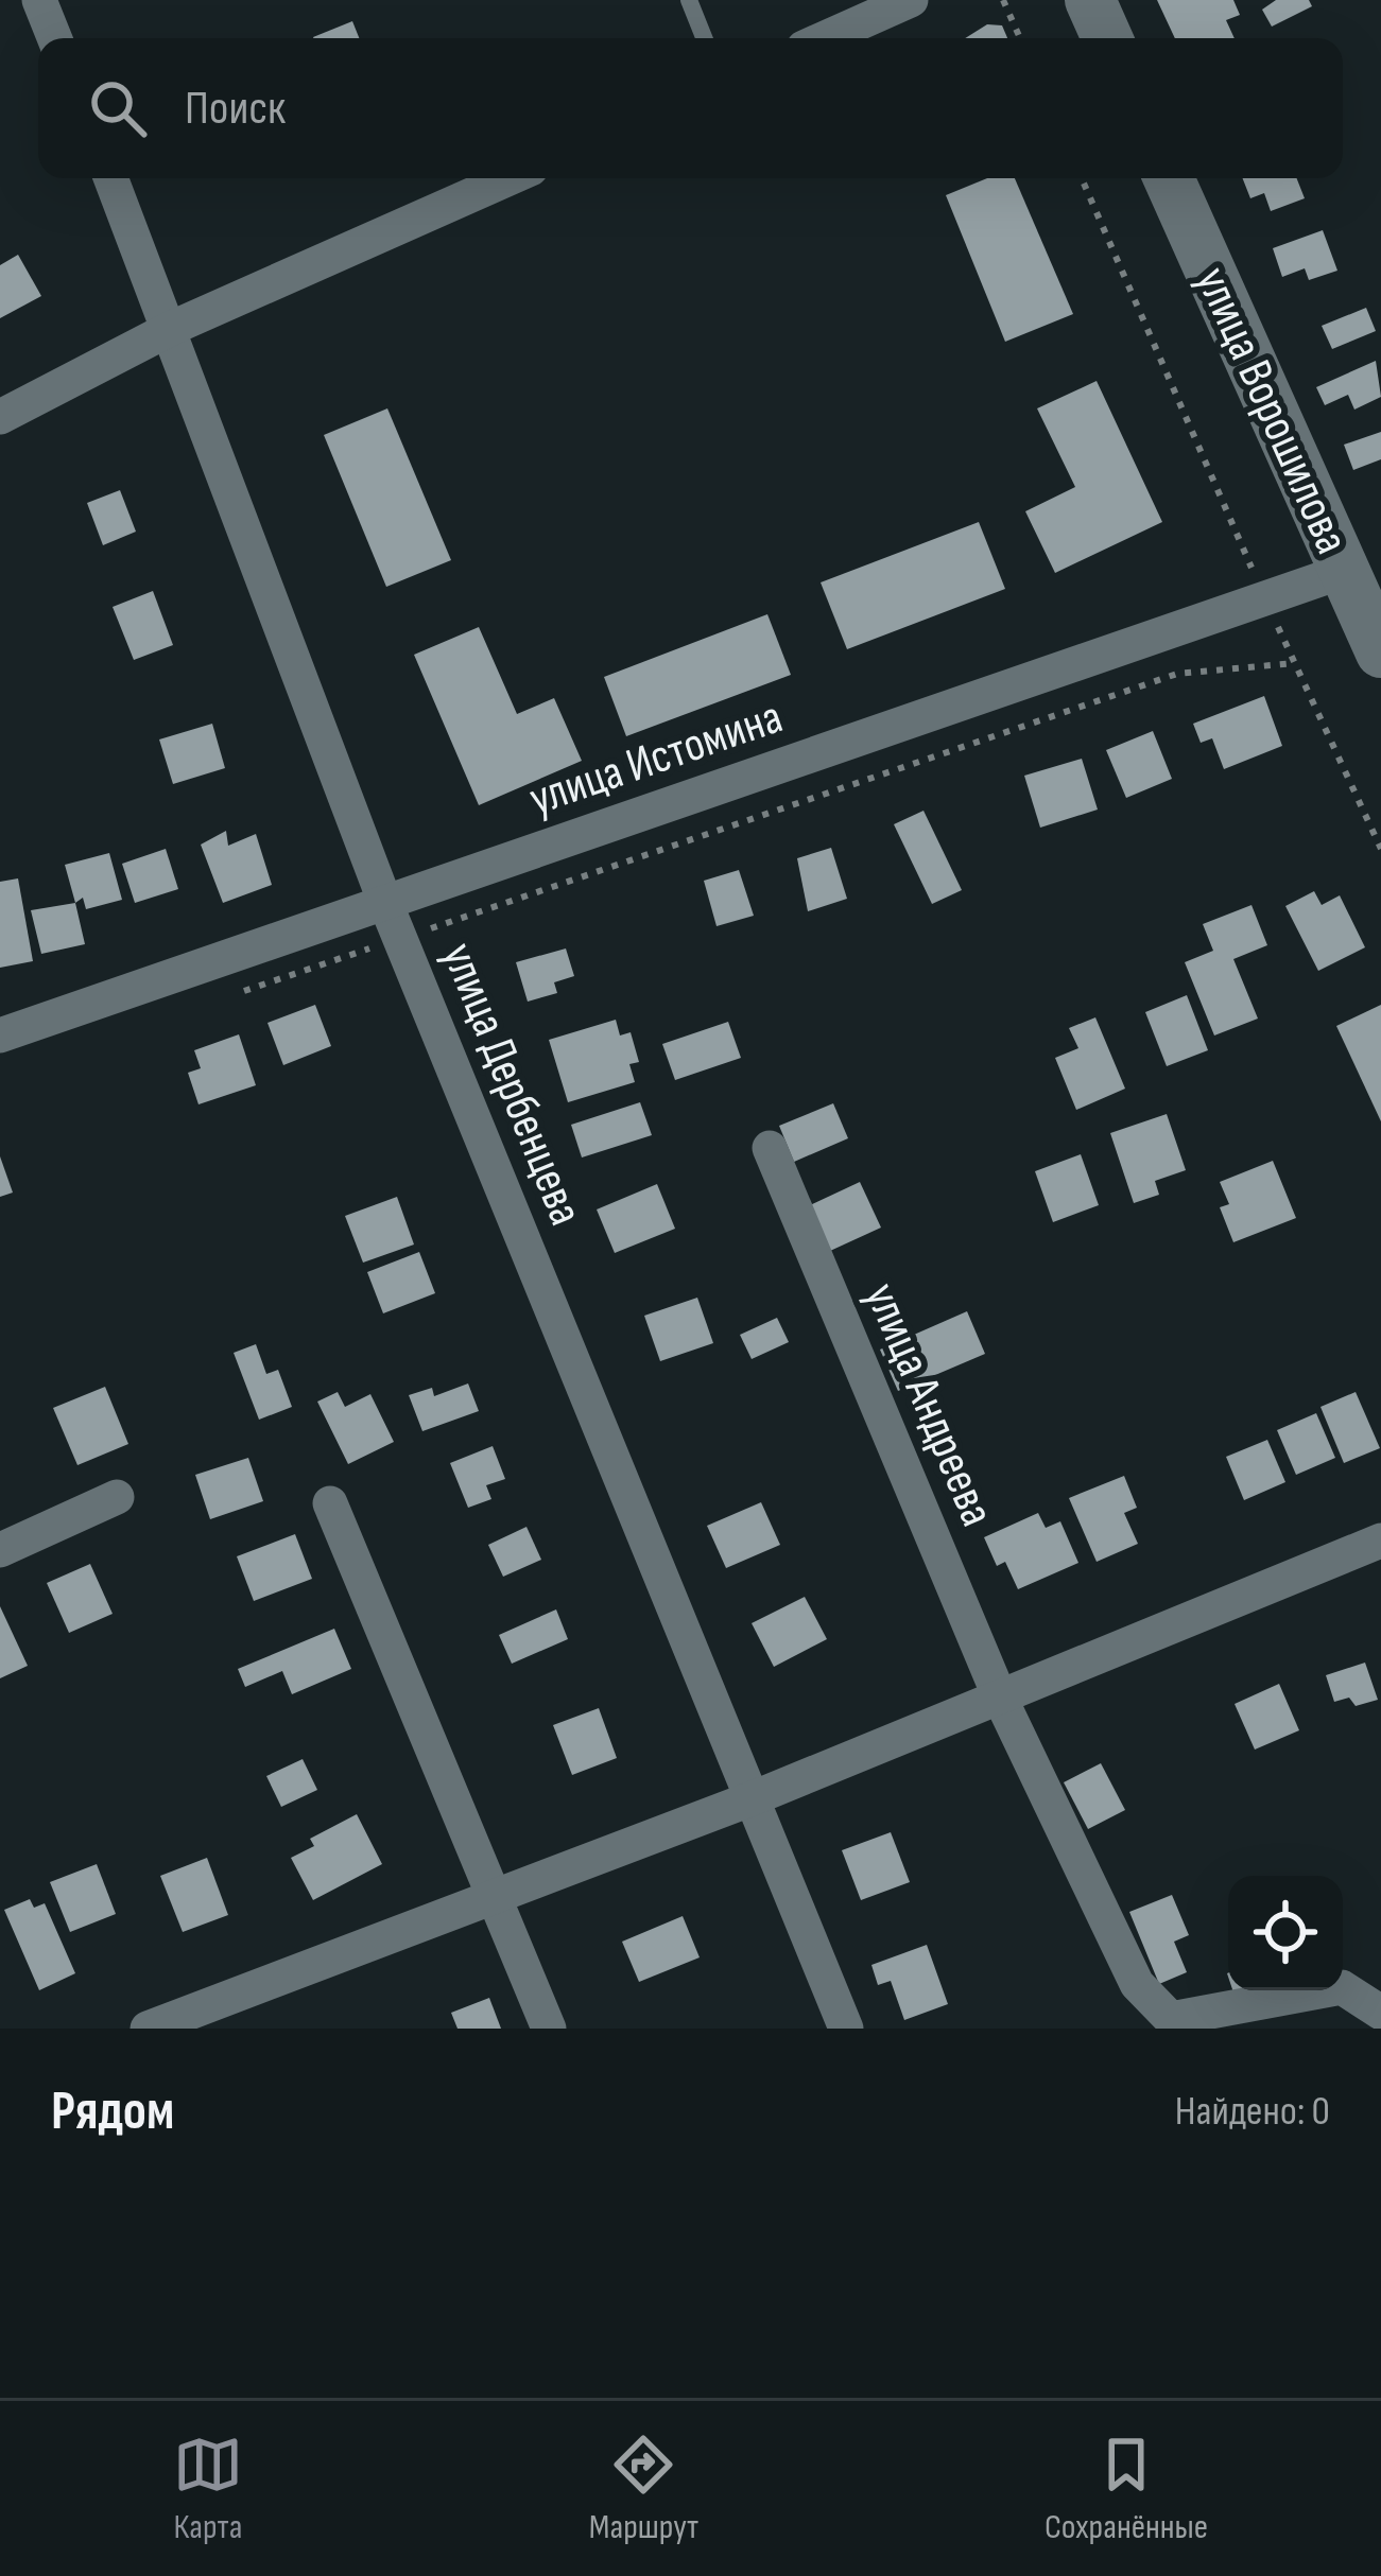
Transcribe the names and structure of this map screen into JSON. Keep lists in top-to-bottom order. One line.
{"streets":{"main road":["улица Ворошилова"],"street":["улица Истомина","улица Дербенцева","улица Андреева"]},"crossings":[["улица Ворошилова","улица Истомина"],["улица Истомина","улица Дербенцева"]],"page":{"search":"Поиск","heading":["Рядом","Найдено: 0"],"nav":["Карта","Маршрут","Сохранённые"]}}
